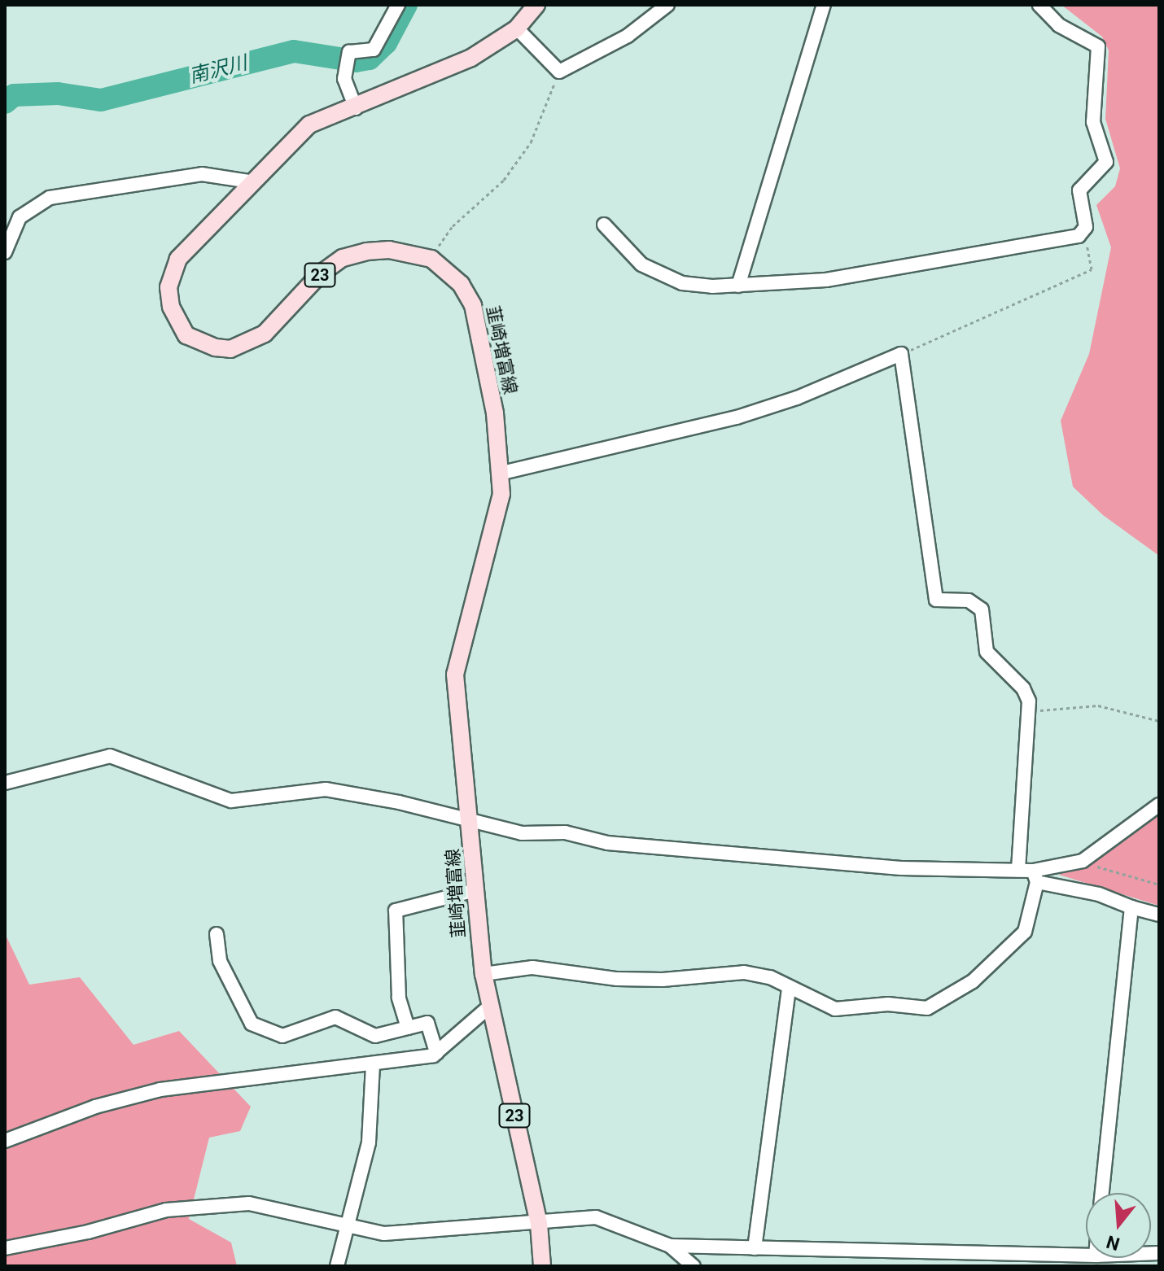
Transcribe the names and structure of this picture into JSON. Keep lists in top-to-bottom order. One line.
{"streets":{"main road":["23","韮崎増富線"]},"water":["南沢川"],"north":"bottom"}
